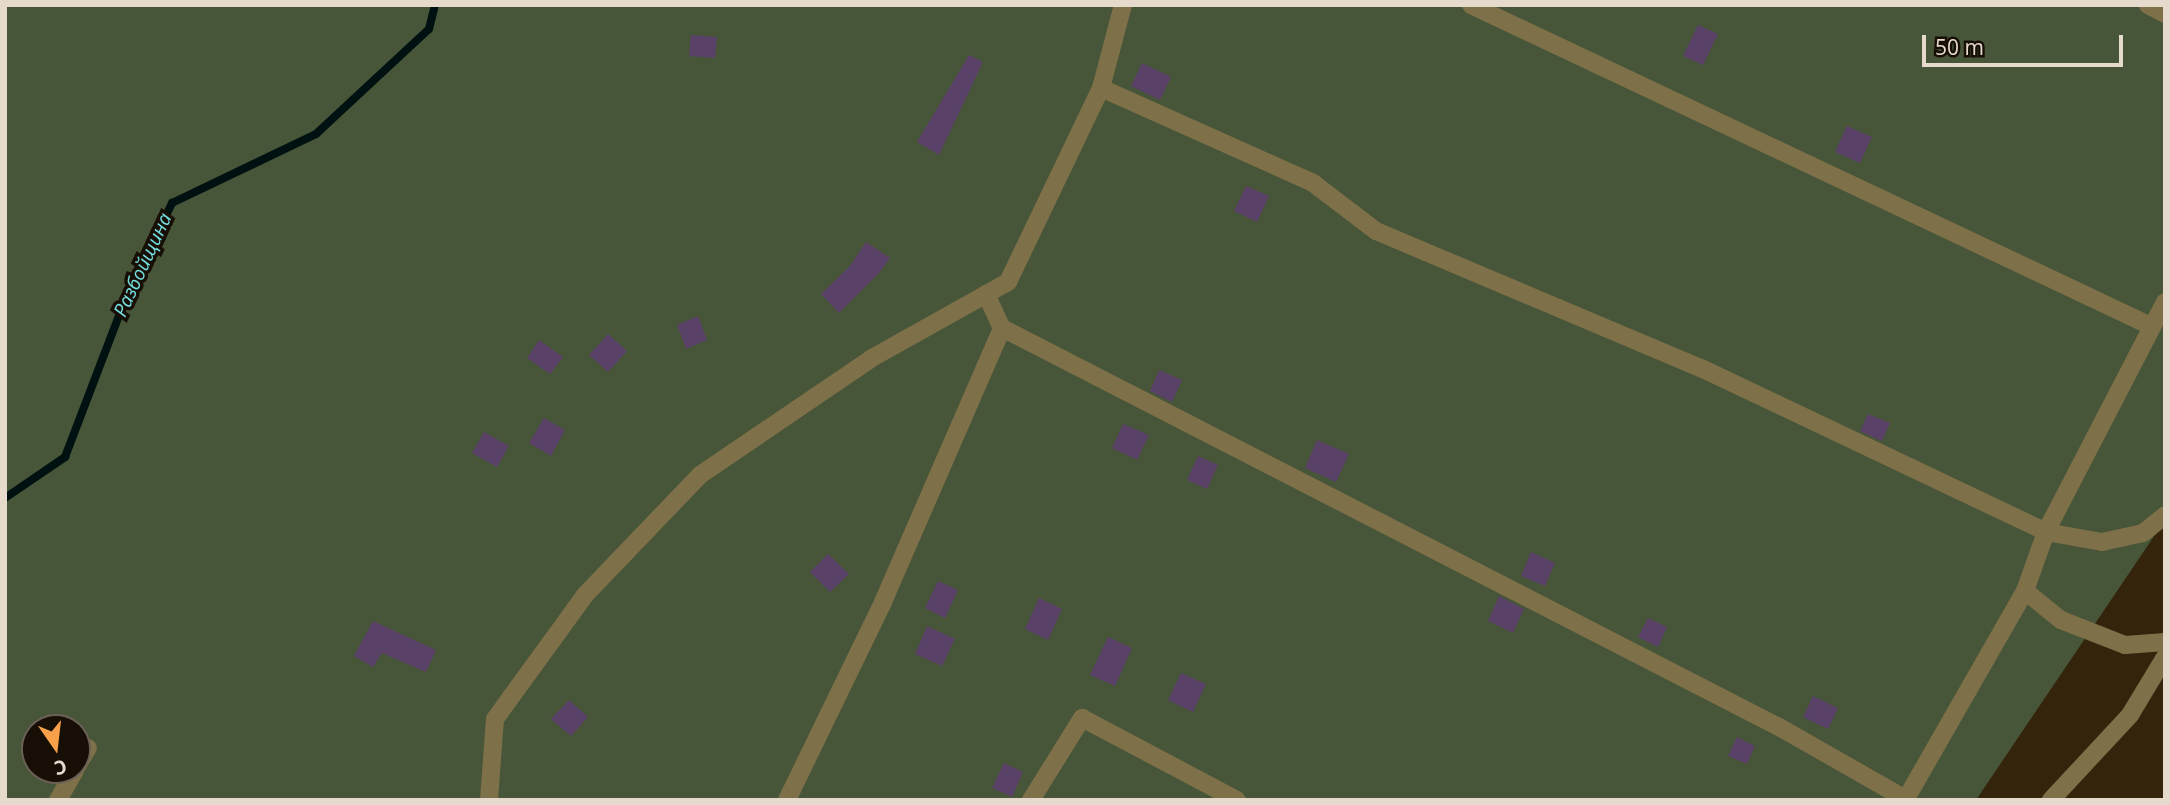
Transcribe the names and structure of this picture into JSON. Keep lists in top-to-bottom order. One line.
{"water":["Разбойщина"],"scale_bar":"50 m","north":"bottom"}
